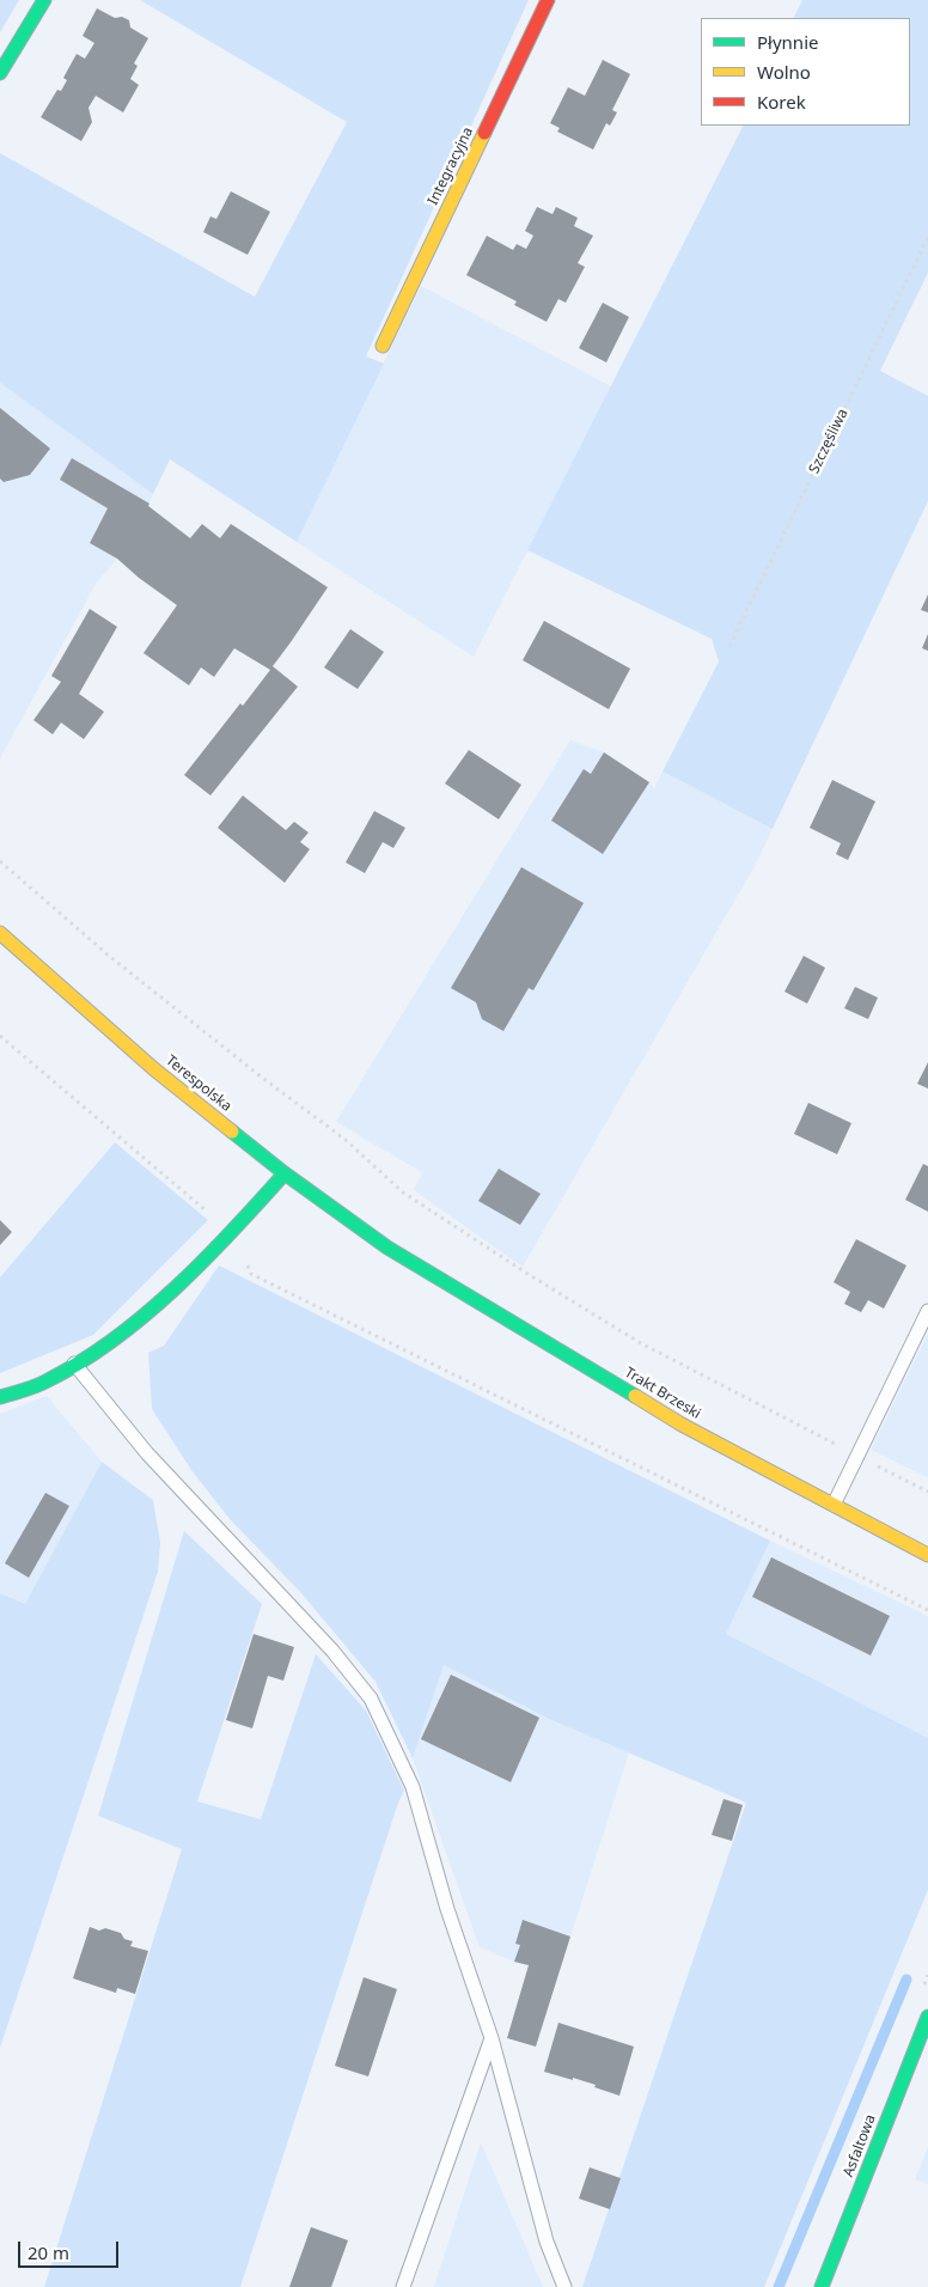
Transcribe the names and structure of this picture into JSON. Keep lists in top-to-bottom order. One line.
{"streets":{"street":["Integracyjna","Terespolska","Trakt Brzeski","Asfaltowa"],"path":["Szczęśliwa"]},"crossings":[["Terespolska","Trakt Brzeski"]],"legend":["Płynnie","Wolno","Korek"],"scale_bar":"20 m"}
